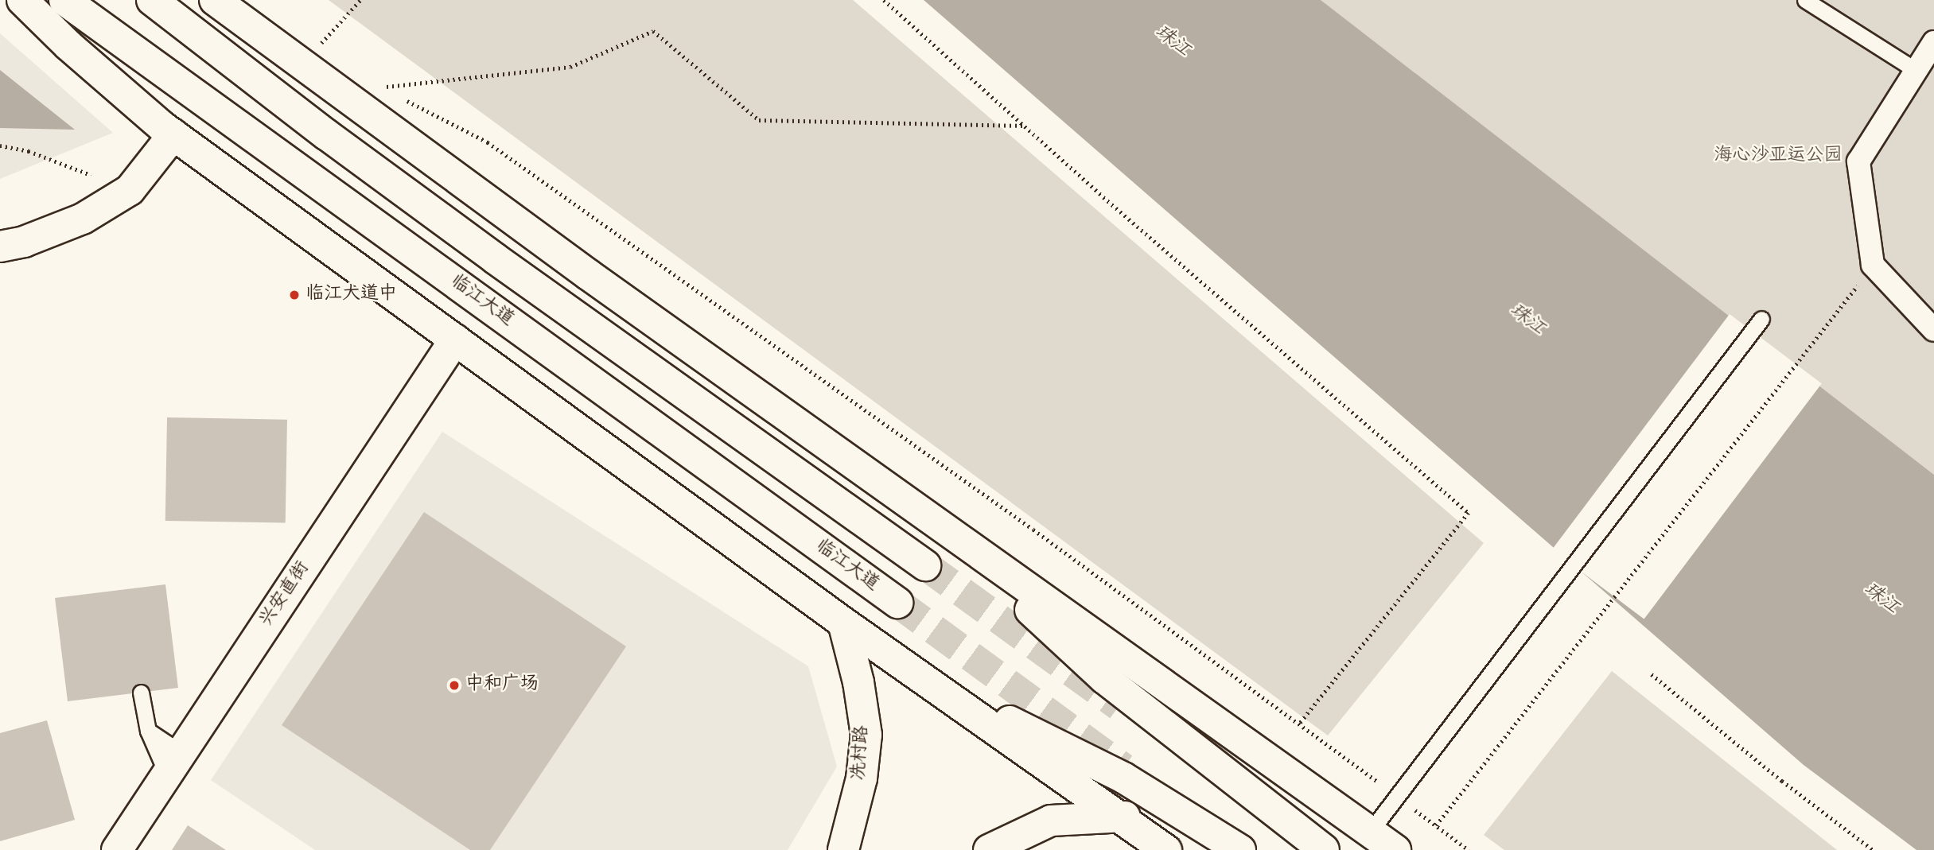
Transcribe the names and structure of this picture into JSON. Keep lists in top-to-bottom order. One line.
{"streets":{"main road":["临江大道","兴安直街","冼村路"]},"water":["珠江"],"parks":["海心沙亚运公园"],"places":["临江大道中","中和广场"]}
